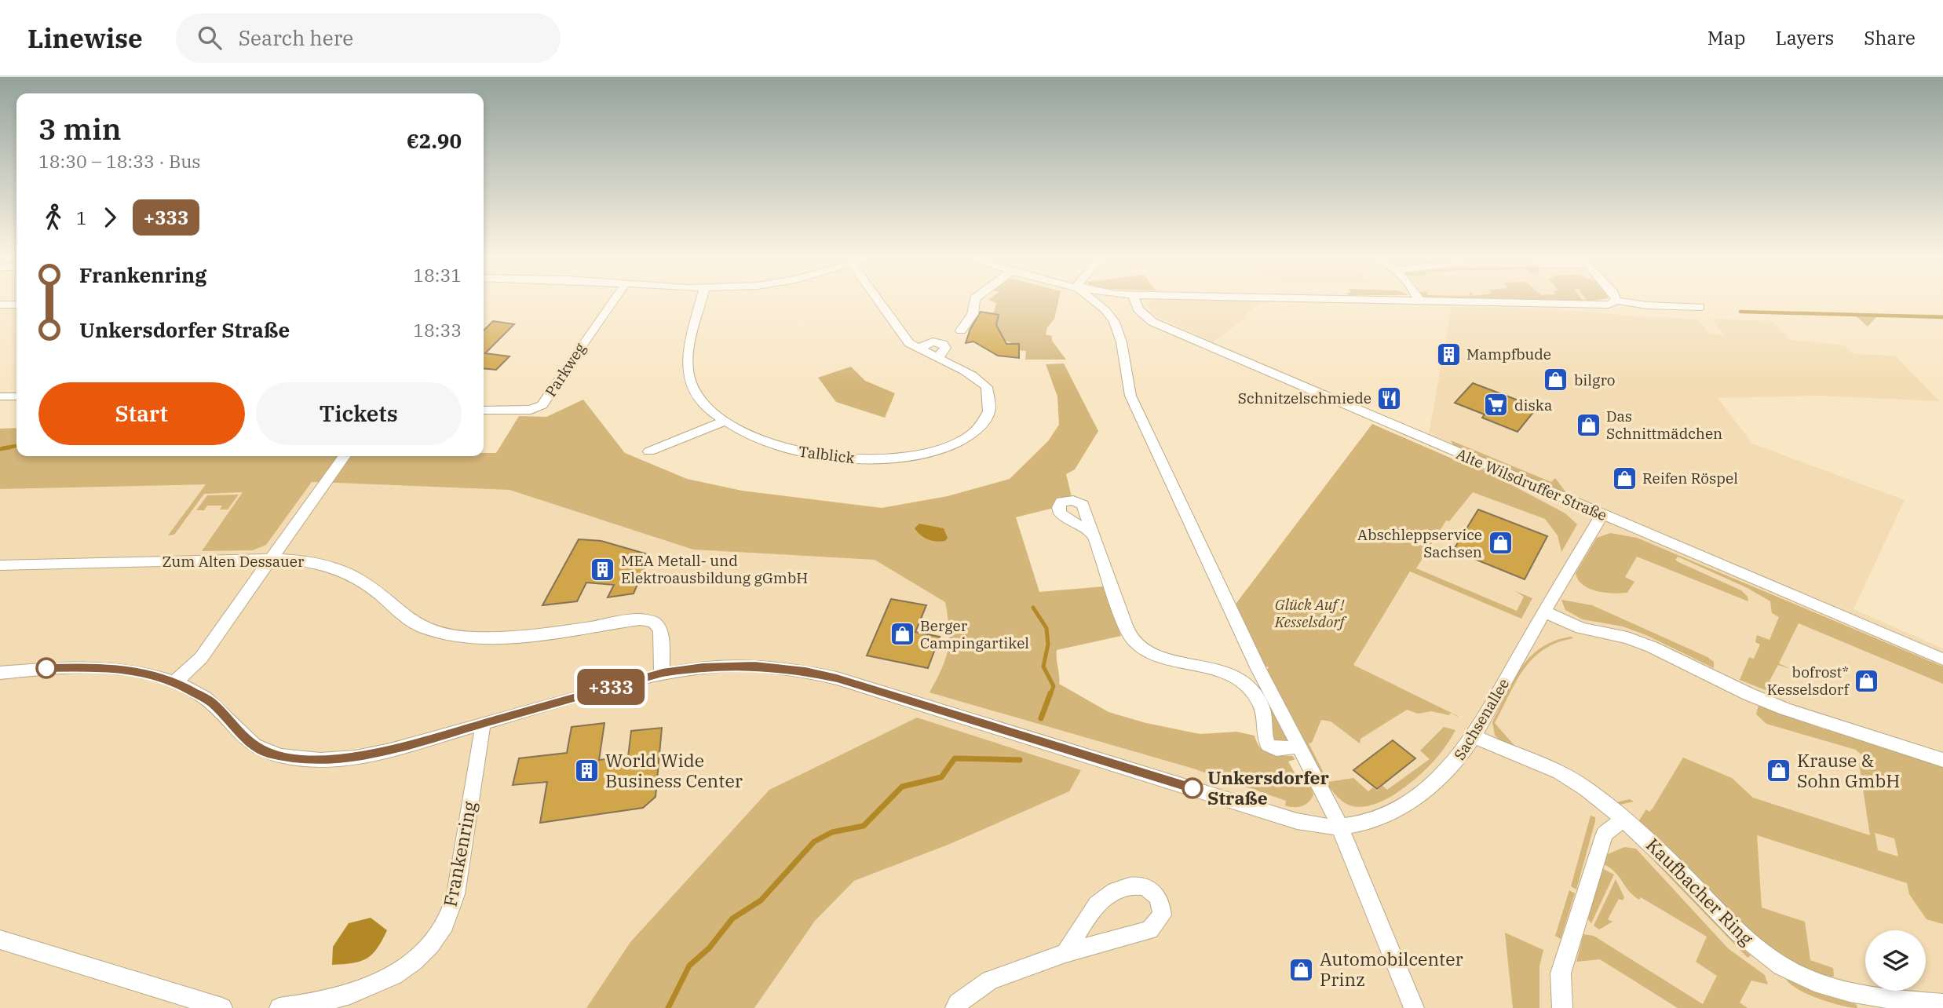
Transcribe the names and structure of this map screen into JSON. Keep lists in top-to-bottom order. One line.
{"streets":{"street":["Parkweg","Talblick","Alte Wilsdruffer Straße","Zum Alten Dessauer","Sachsenallee","Frankenring","Kaufbacher Ring"]},"crossings":[["Alte Wilsdruffer Straße","Sachsenallee"],["Zum Alten Dessauer","Sachsenallee"],["Sachsenallee","Frankenring"],["Sachsenallee","Kaufbacher Ring"]],"parks":["Glück Auf ! Kesselsdorf"],"places":{"building":["Mampfbude","MEA Metall- und Elektroausbildung gGmbH","World Wide Business Center"],"shop":["bilgro","Das Schnittmädchen","Reifen Röspel","Abschleppservice Sachsen","Berger Campingartikel","bofrost* Kesselsdorf","Krause & Sohn GmbH","Automobilcenter Prinz"],"restaurant":["Schnitzelschmiede"],"supermarket":["diska"],"other":["Unkersdorfer Straße"]},"lines":["bus line +333"],"page":{"header":"Linewise","search":"Search here","nav":["Map","Layers","Share"],"on_map":"+333","heading":["3 min","18:30 – 18:33 · Bus","€2.90"],"legs":["1","+333"],"list":[{"name":"Frankenring","value":"18:31"},{"name":"Unkersdorfer Straße","value":"18:33"}],"buttons":["Start","Tickets"]}}
